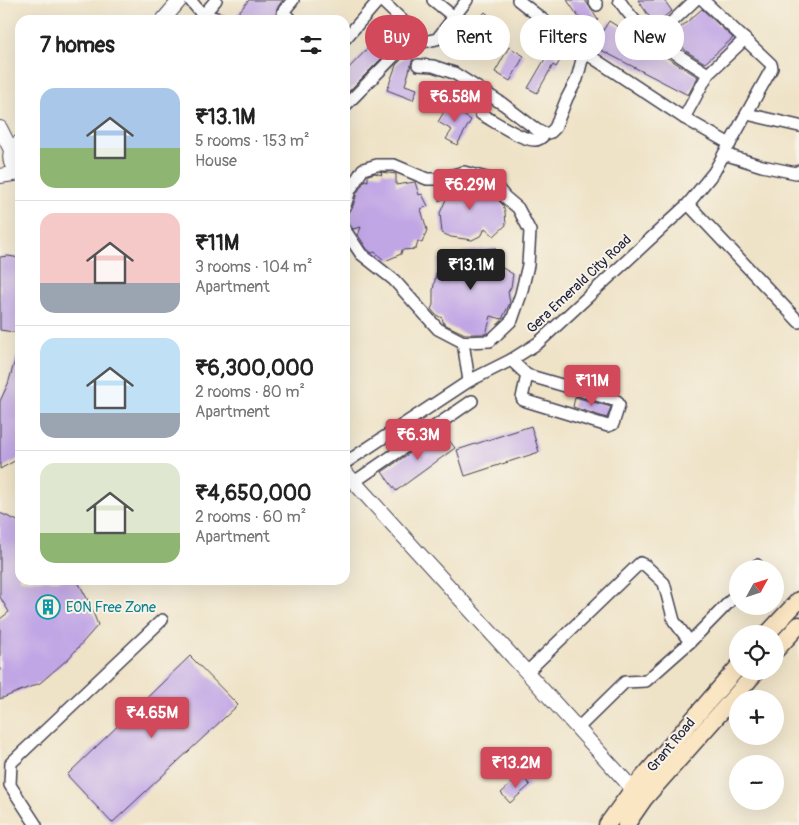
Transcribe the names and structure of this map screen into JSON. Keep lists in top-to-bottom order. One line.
{"streets":{"main road":["Grant Road"],"street":["Gera Emerald City Road"]},"places":{"building":["EON Free Zone"]},"north":"top right","page":{"chip":["Buy","Rent","Filters","New"],"heading":"7 homes","list":[{"name":"₹13.1M","note":"5 rooms · 153 m² · House"},{"name":"₹11M","note":"3 rooms · 104 m² · Apartment"},{"name":"₹6,300,000","note":"2 rooms · 80 m² · Apartment"},{"name":"₹4,650,000","note":"2 rooms · 60 m² · Apartment"}],"price":["₹6.58M","₹6.29M","₹13.1M","₹11M","₹6.3M","₹4.65M","₹13.2M"],"map_buttons":["+","−"]}}
